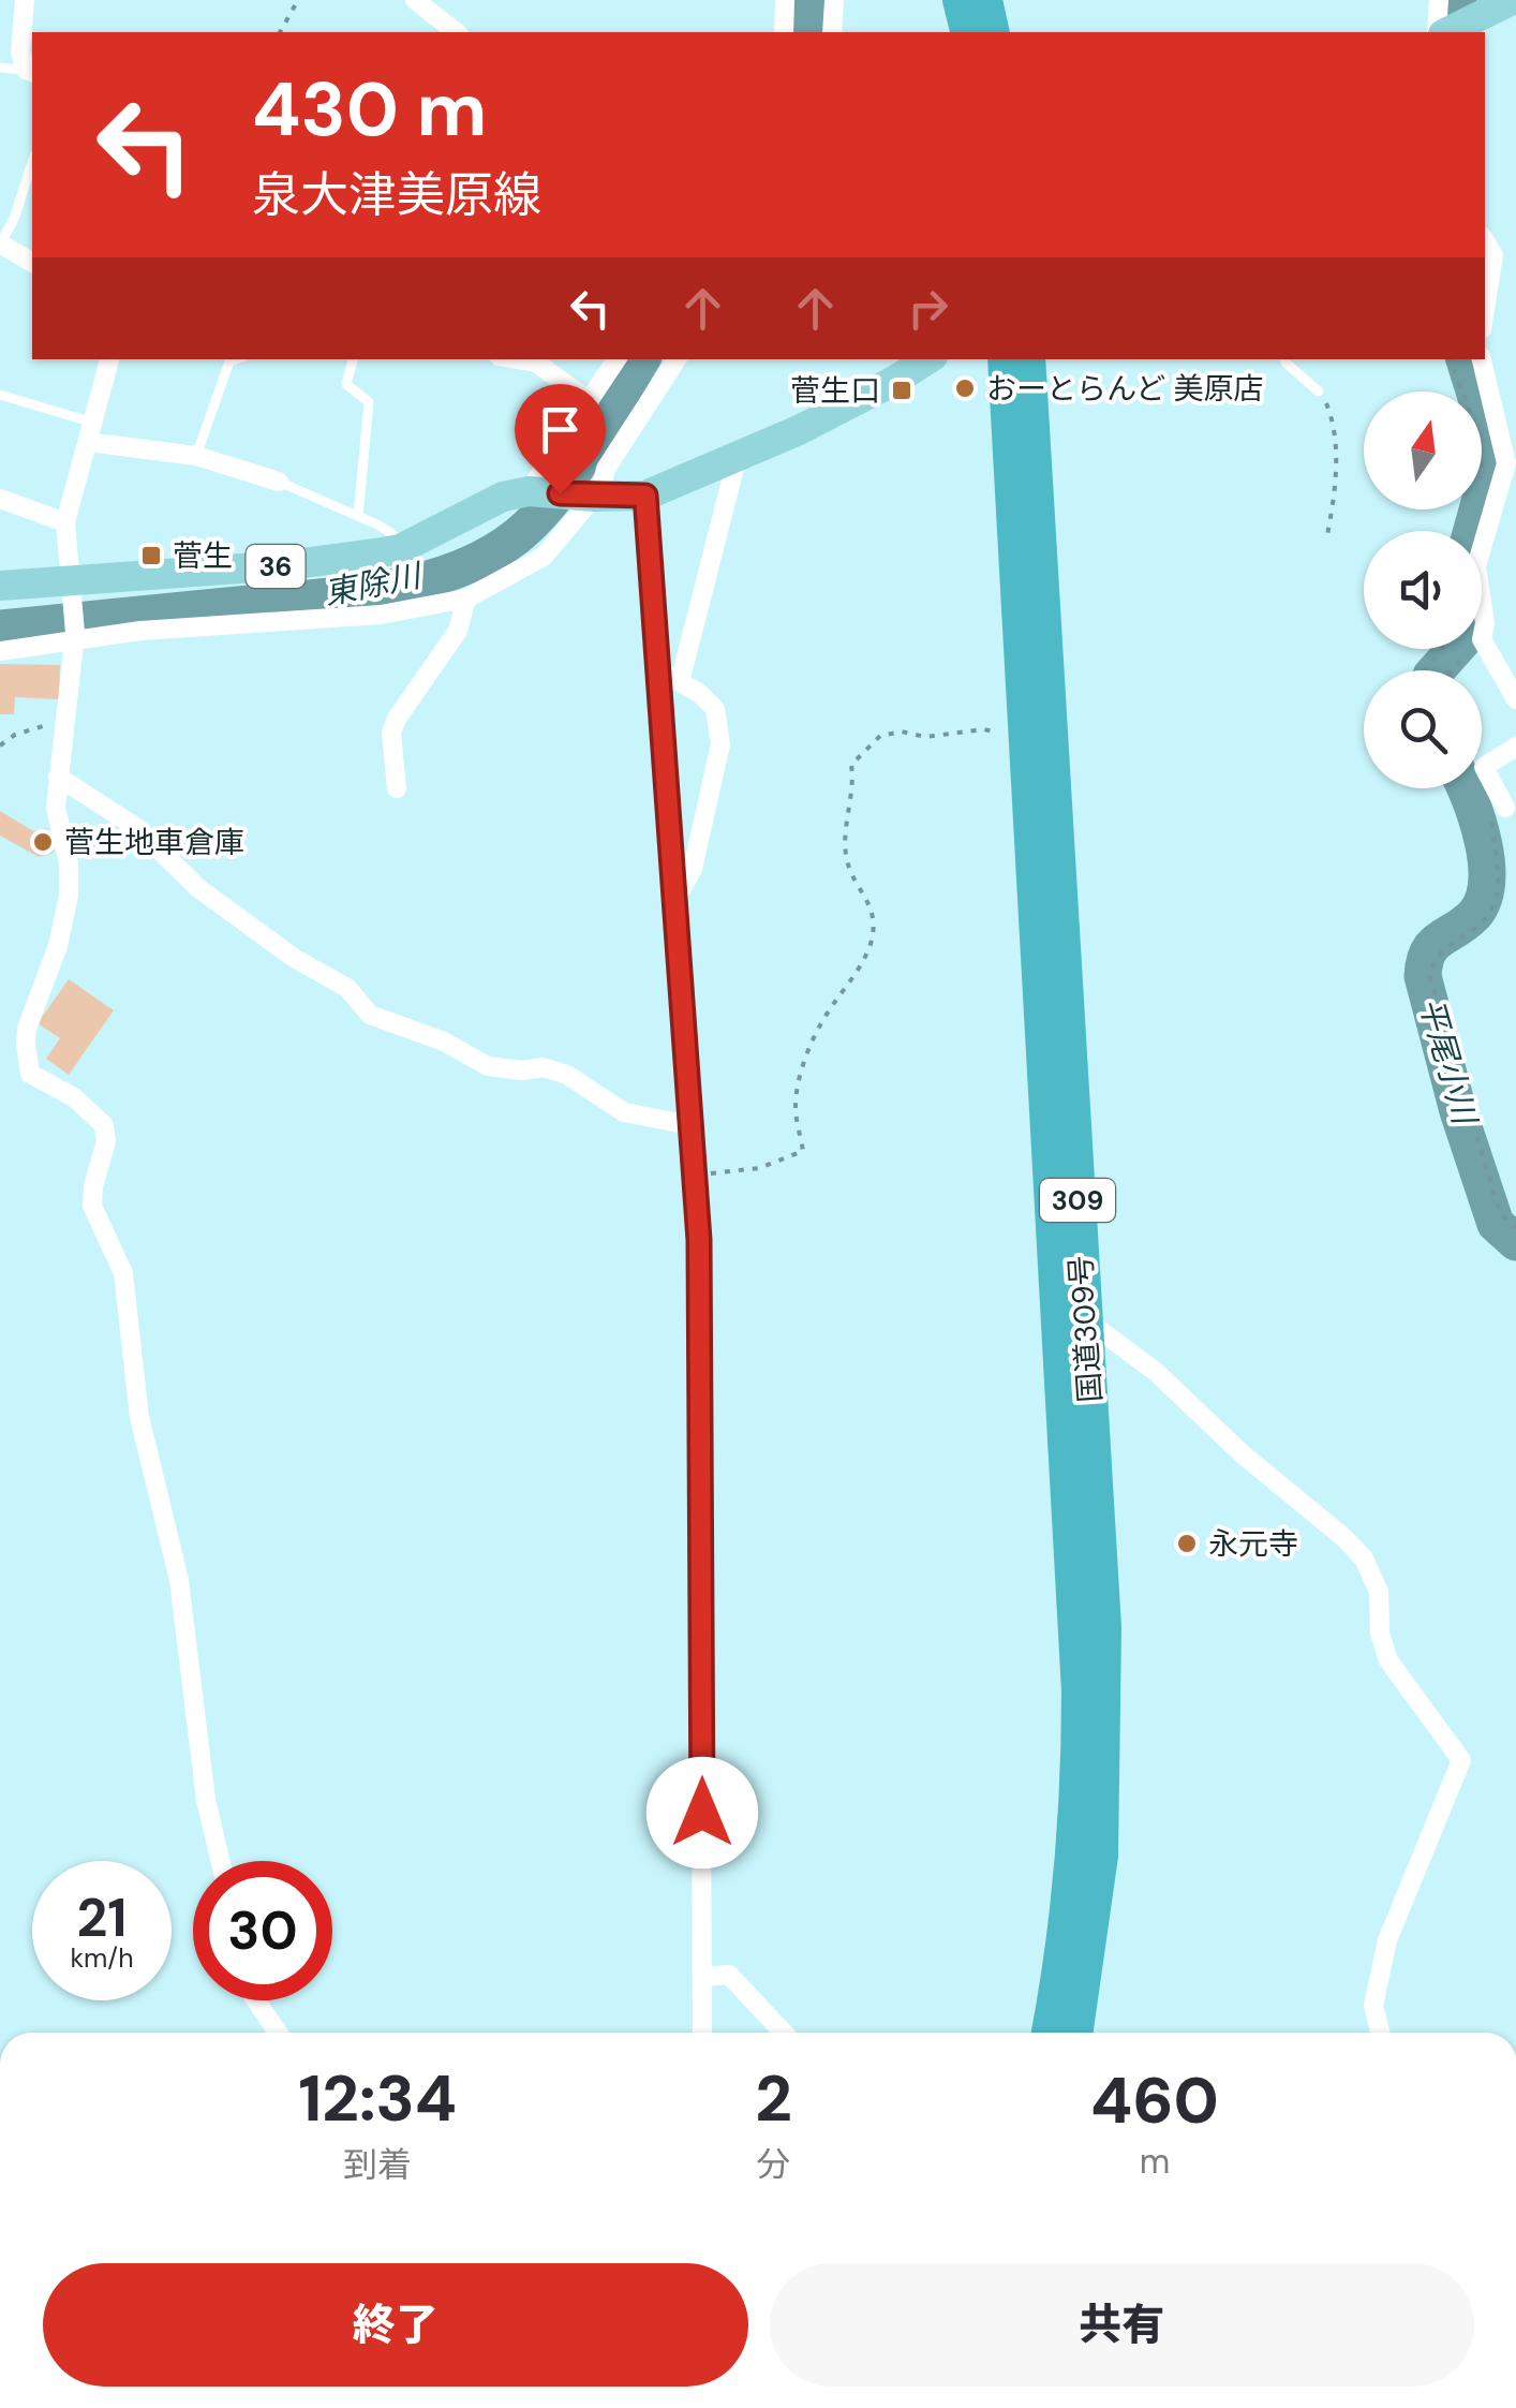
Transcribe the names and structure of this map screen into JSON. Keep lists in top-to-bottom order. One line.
{"streets":{"highway":["309","国道309号"],"main road":["36"]},"water":["東除川","平尾小川"],"places":{"other":["おーとらんど 美原店","菅生地車倉庫","永元寺"],"transit":["菅生口","菅生"]},"north":"top","page":{"turn":["430 m","泉大津美原線"],"speed":"21 km/h","limit":"30","eta":["12:34","到着","2","分","460","m"],"buttons":["終了","共有"]}}
